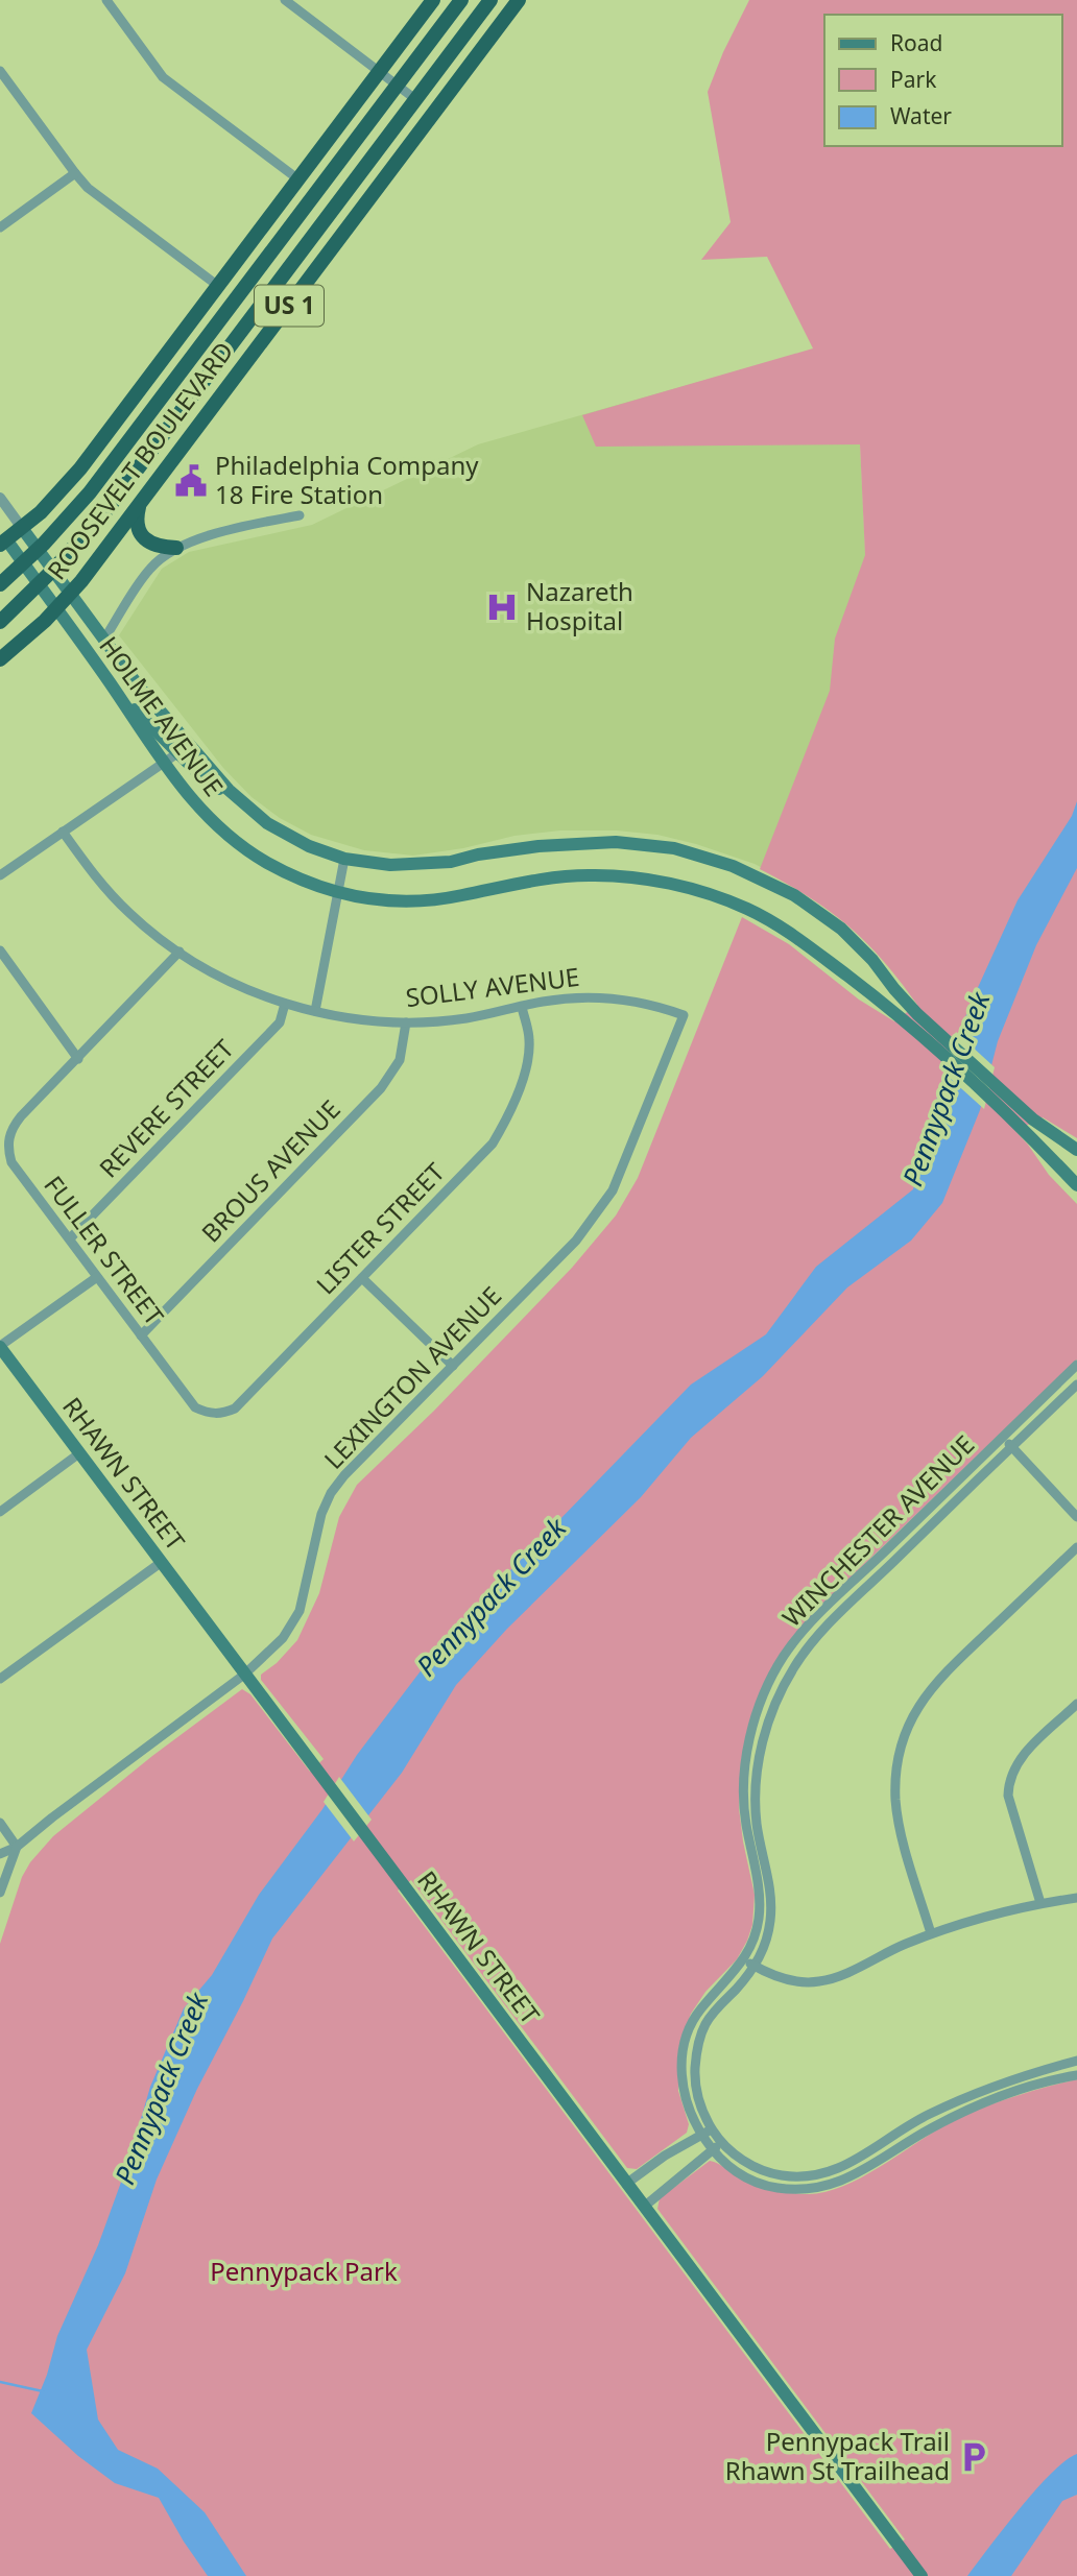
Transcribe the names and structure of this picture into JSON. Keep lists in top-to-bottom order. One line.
{"streets":{"highway":["US 1","ROOSEVELT BOULEVARD"],"main road":["HOLME AVENUE","RHAWN STREET"],"street":["SOLLY AVENUE","REVERE STREET","BROUS AVENUE","LISTER STREET","FULLER STREET","LEXINGTON AVENUE","WINCHESTER AVENUE"]},"crossings":[["ROOSEVELT BOULEVARD","HOLME AVENUE"],["SOLLY AVENUE","REVERE STREET"],["SOLLY AVENUE","BROUS AVENUE"],["SOLLY AVENUE","LISTER STREET"],["SOLLY AVENUE","LEXINGTON AVENUE"],["REVERE STREET","FULLER STREET"],["BROUS AVENUE","FULLER STREET"],["LISTER STREET","FULLER STREET"],["LEXINGTON AVENUE","RHAWN STREET"]],"water":["Pennypack Creek"],"parks":["Pennypack Park"],"places":{"public building":["Philadelphia Company 18 Fire Station"],"hospital":["Nazareth Hospital"],"parking":["Pennypack Trail Rhawn St Trailhead"]},"legend":["Road","Park","Water"]}
